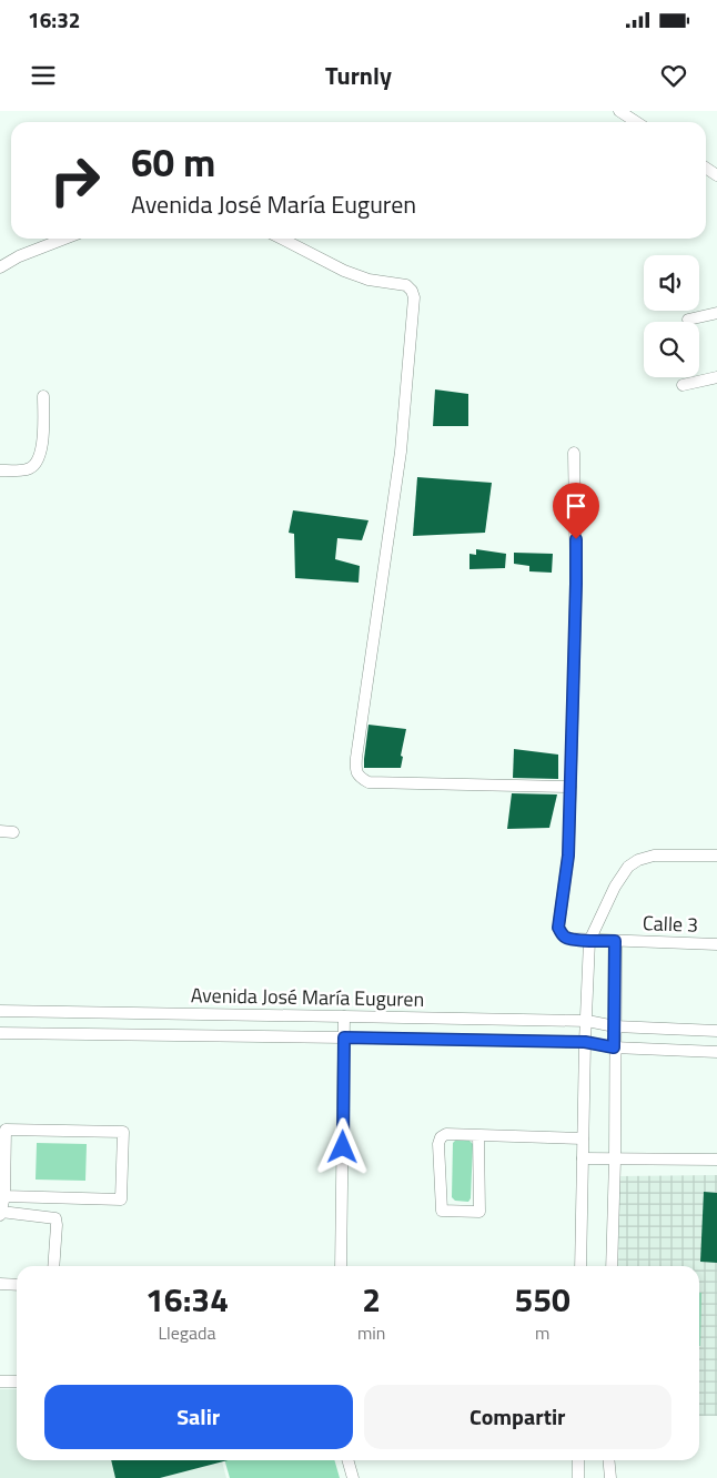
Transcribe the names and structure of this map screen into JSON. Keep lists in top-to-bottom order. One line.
{"streets":{"street":["Calle 3","Avenida José María Euguren"]},"page":{"status":"16:32","header":"Turnly","turn":["60 m","Avenida José María Euguren"],"eta":["16:34","Llegada","2","min","550","m"],"buttons":["Salir","Compartir"]}}
